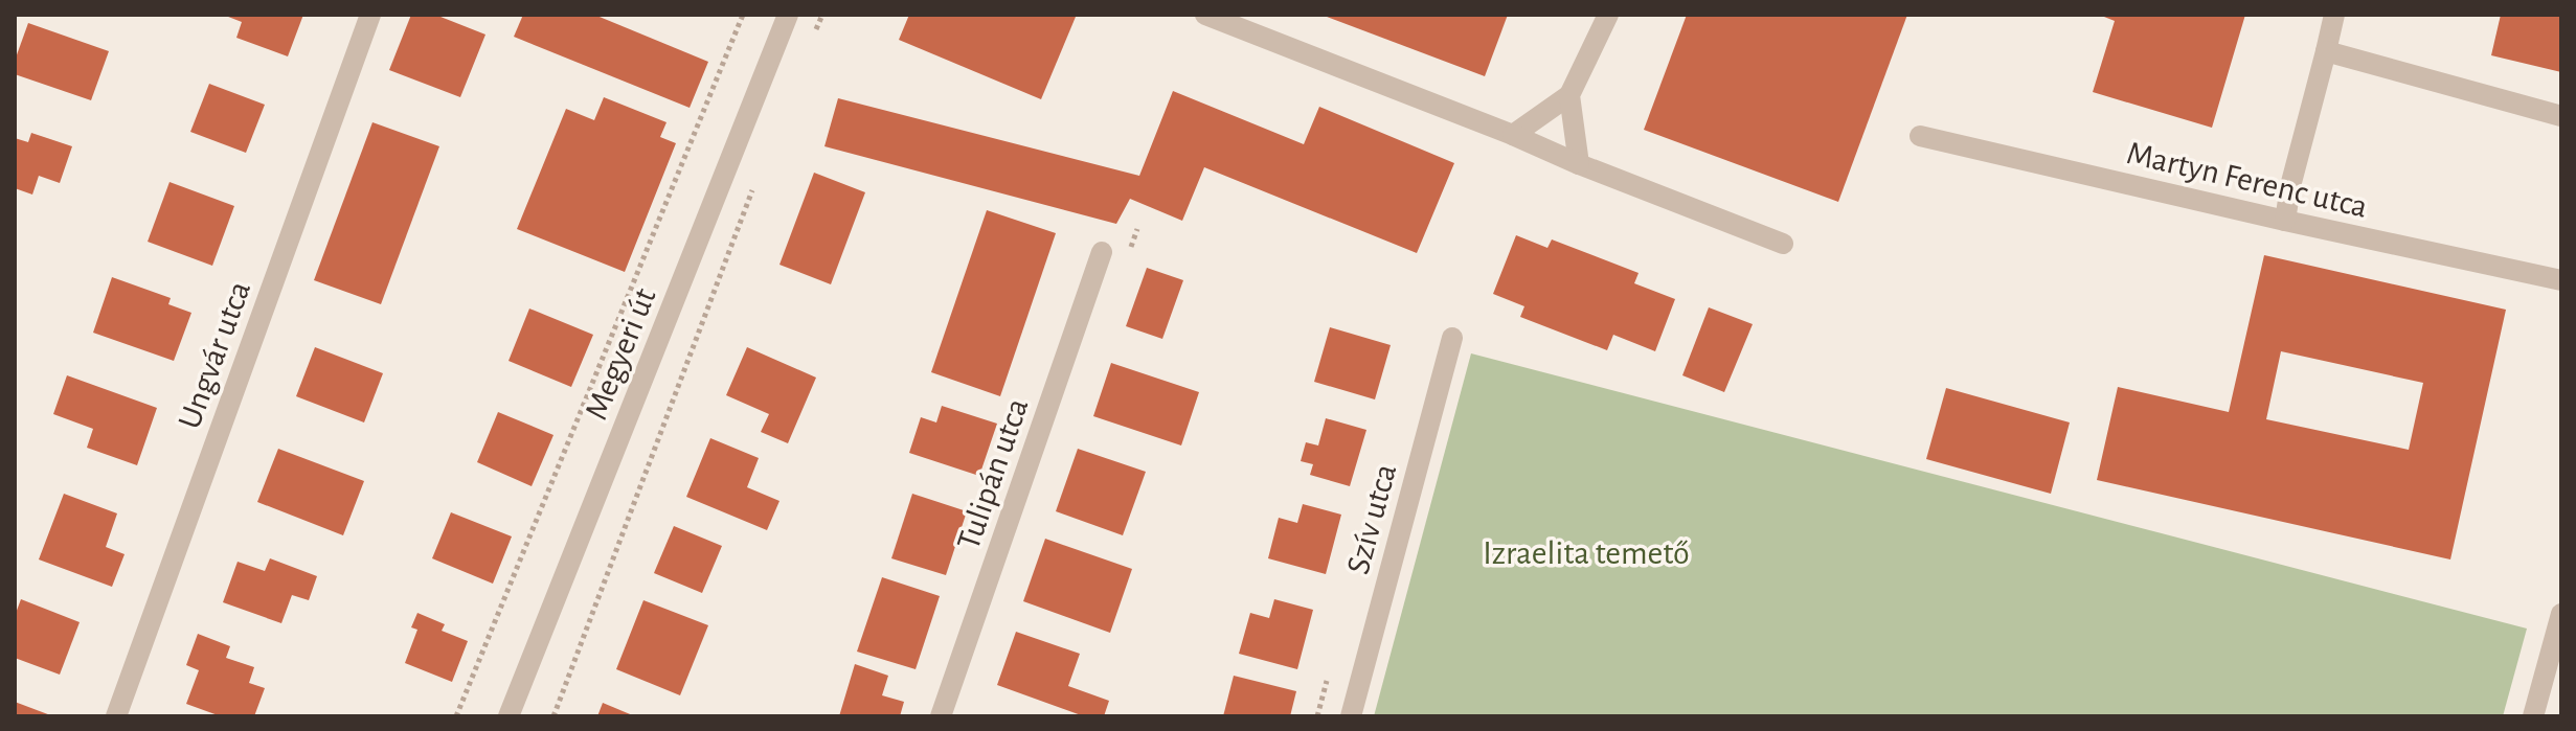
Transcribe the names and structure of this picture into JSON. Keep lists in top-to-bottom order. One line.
{"streets":{"street":["Martyn Ferenc utca","Megyeri út","Ungvár utca","Tulipán utca","Szív utca"]},"parks":["Izraelita temető"]}
